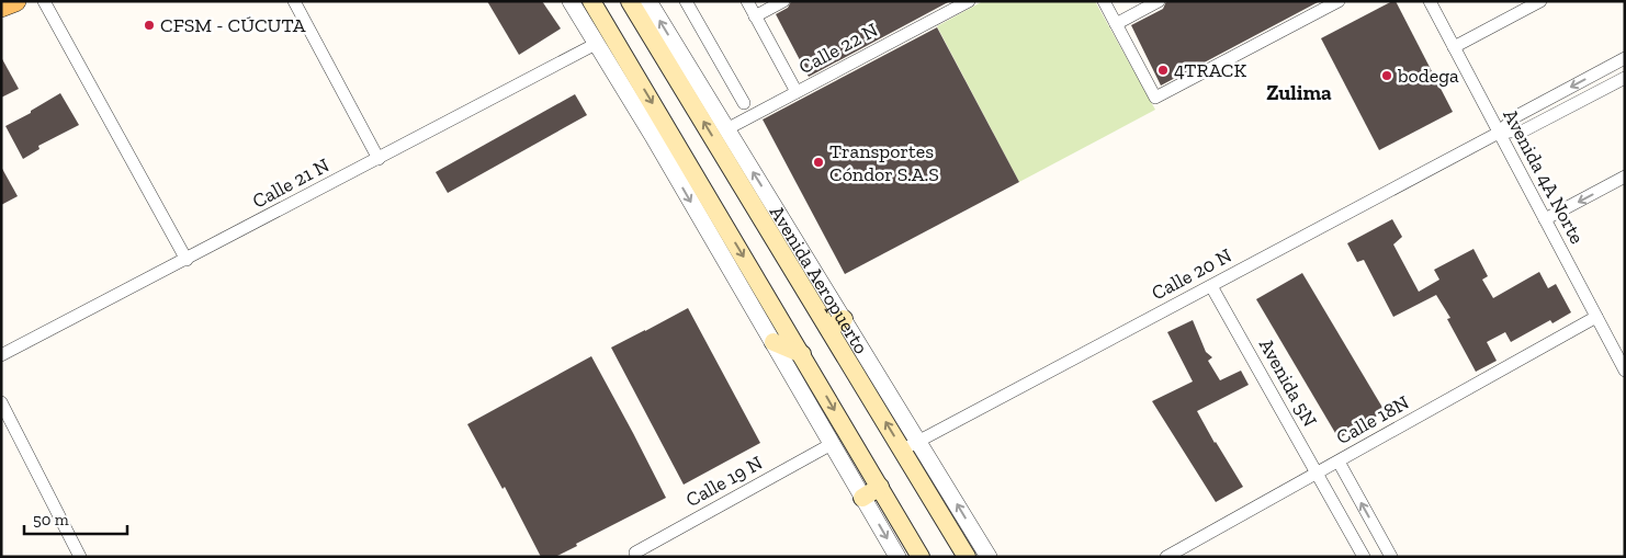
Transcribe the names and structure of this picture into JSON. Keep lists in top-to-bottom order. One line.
{"streets":{"main road":["Avenida Aeropuerto"],"street":["Calle 22 N","Avenida 4A Norte","Calle 21 N","Calle 20 N","Avenida 5N","Calle 18N","Calle 19 N"]},"crossings":[["Calle 22 N","Avenida Aeropuerto"],["Avenida 4A Norte","Calle 20 N"],["Avenida 4A Norte","Calle 18N"],["Calle 20 N","Avenida Aeropuerto"],["Calle 20 N","Avenida 5N"],["Avenida 5N","Calle 18N"]],"districts":["Zulima"],"places":["CFSM - CÚCUTA","4TRACK","bodega","Transportes Cóndor S.A.S"],"scale_bar":"50 m"}
